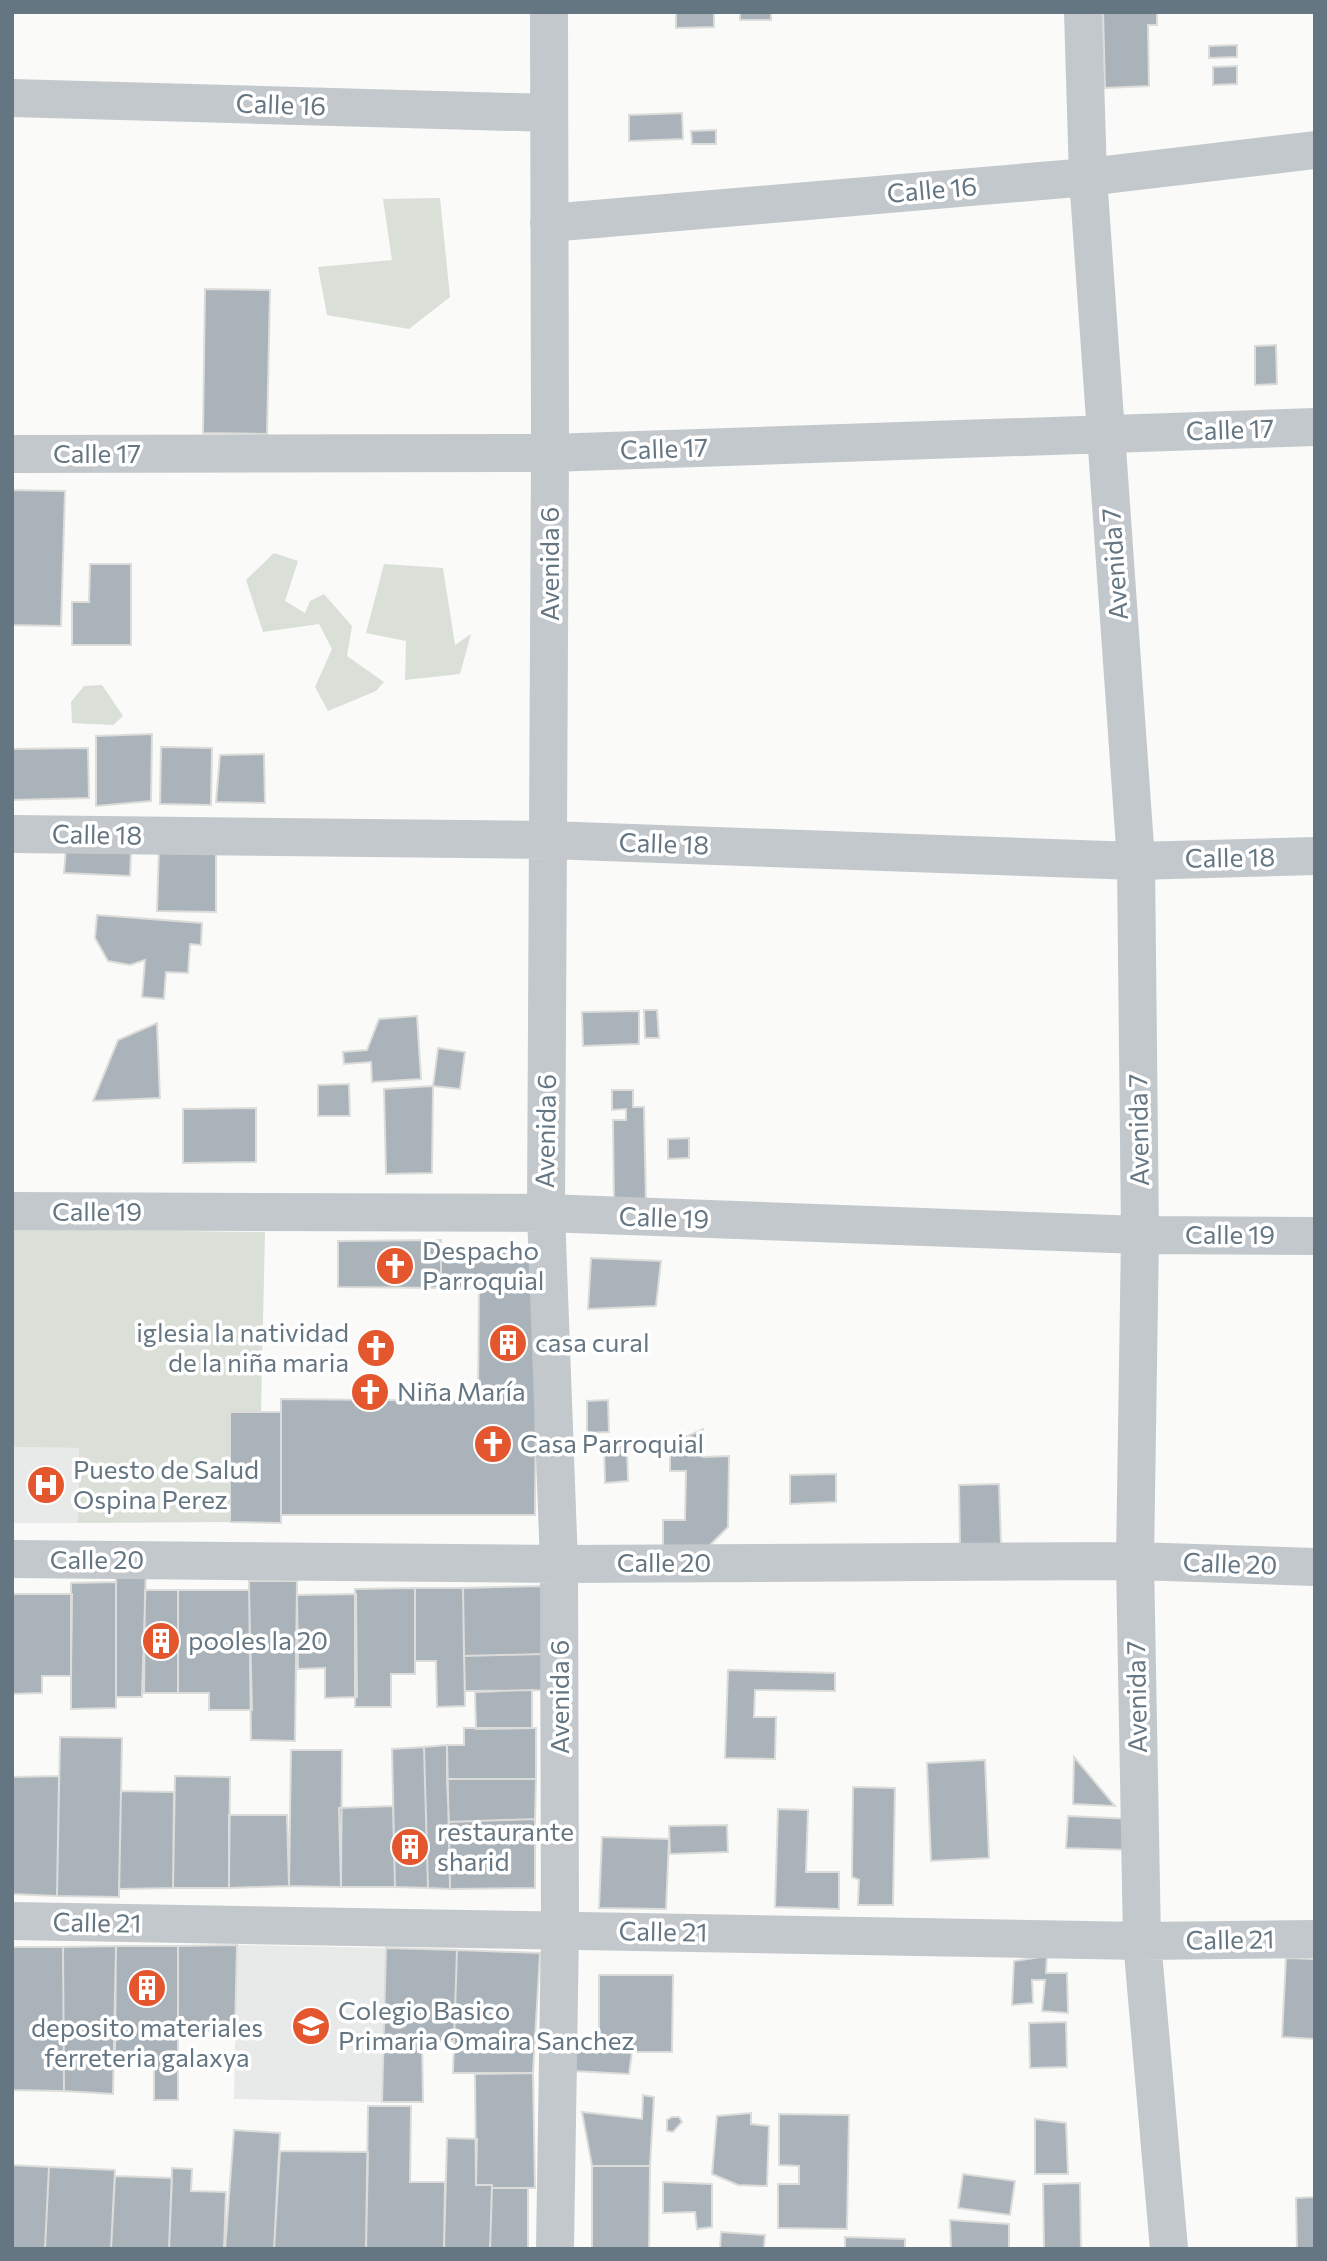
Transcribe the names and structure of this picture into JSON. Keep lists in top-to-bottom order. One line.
{"streets":{"street":["Calle 16","Calle 17","Avenida 6","Avenida 7","Calle 18","Calle 19","Calle 20","Calle 21"]},"crossings":[["Calle 16","Avenida 6"],["Calle 16","Avenida 7"],["Calle 17","Avenida 6"],["Calle 17","Avenida 7"],["Avenida 6","Calle 18"],["Avenida 6","Calle 19"],["Avenida 6","Calle 20"],["Avenida 6","Calle 21"],["Avenida 7","Calle 18"],["Avenida 7","Calle 19"],["Avenida 7","Calle 20"],["Avenida 7","Calle 21"]],"places":{"church":["Despacho Parroquial","iglesia la natividad de la niña maria","Niña María","Casa Parroquial"],"building":["casa cural","pooles la 20","restaurante sharid","deposito materiales ferreteria galaxya"],"hospital":["Puesto de Salud Ospina Perez"],"school or university":["Colegio Basico Primaria Omaira Sanchez"]}}
